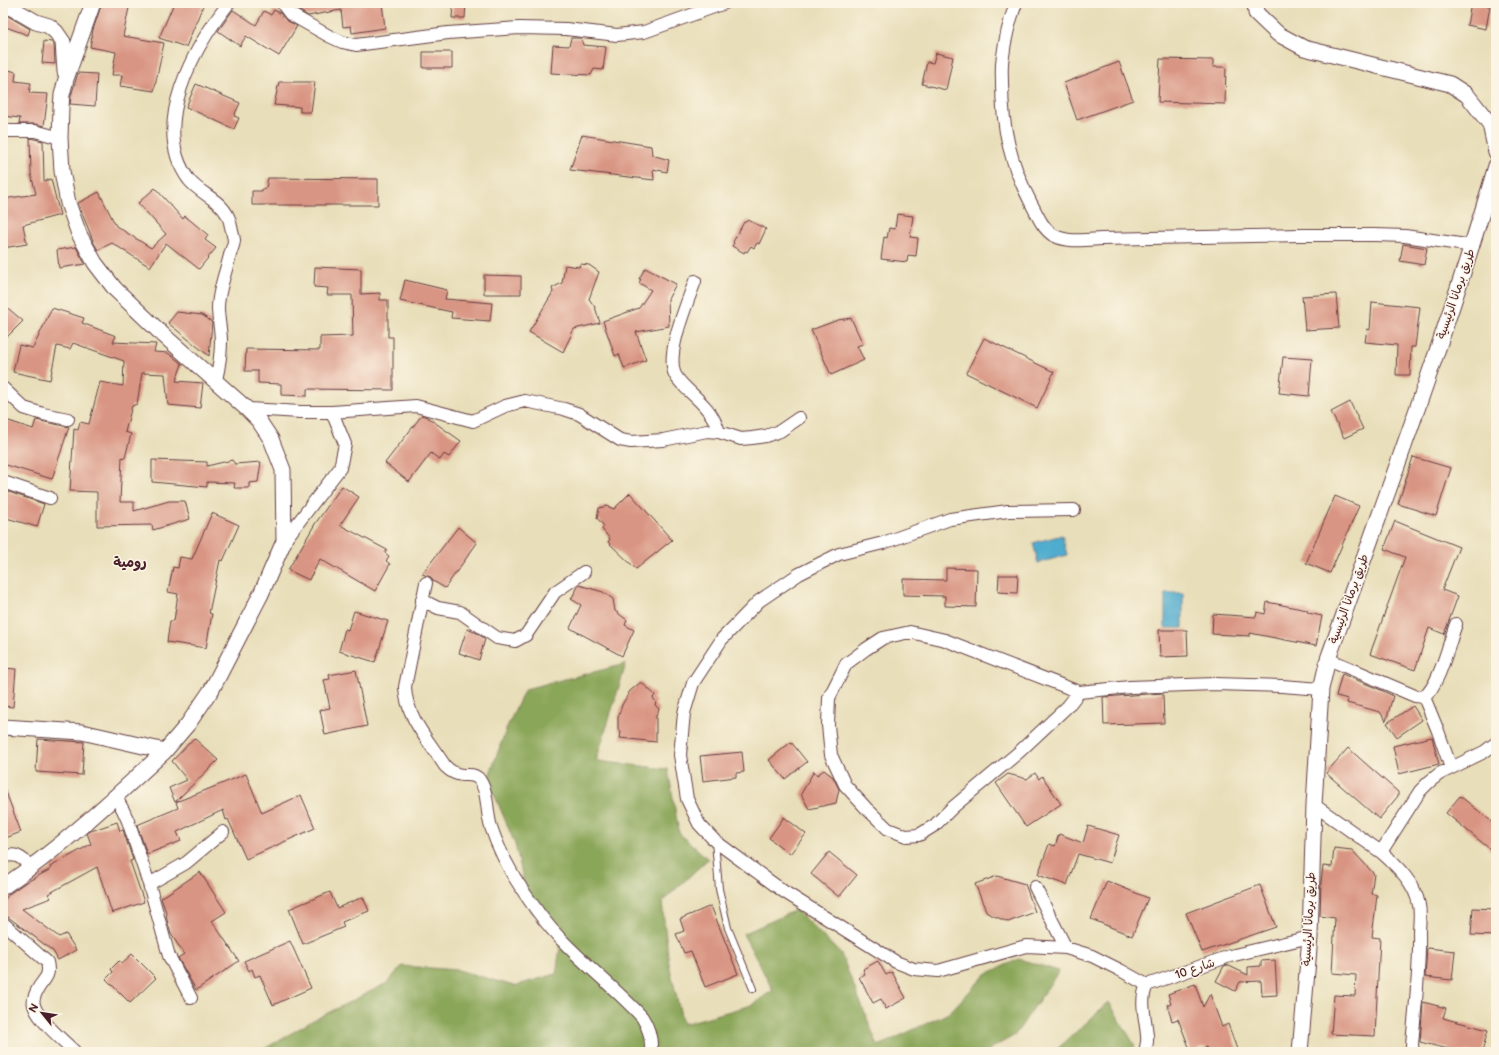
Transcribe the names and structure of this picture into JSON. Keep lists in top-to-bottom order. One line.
{"streets":{"street":["طريق برمانا الرئيسية","شارع 10"]},"crossings":[["طريق برمانا الرئيسية","شارع 10"]],"districts":["رومية"],"north":"top left"}
